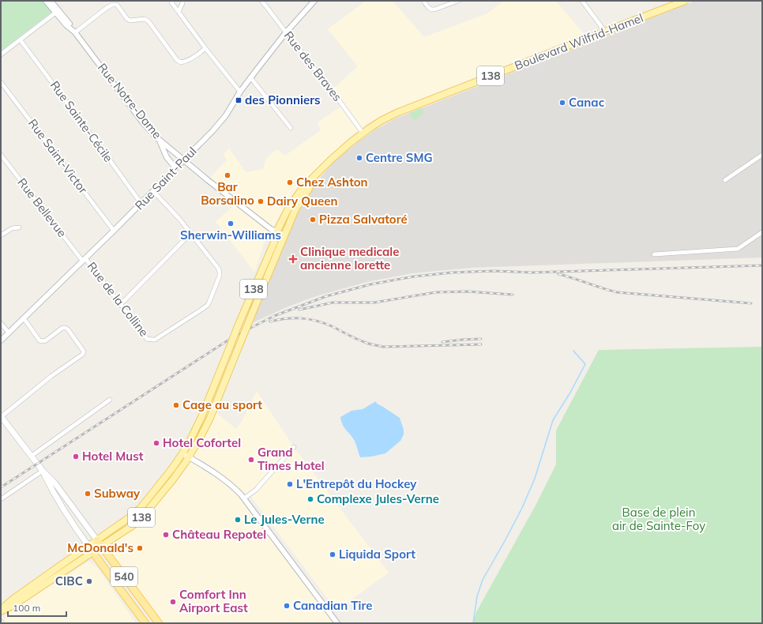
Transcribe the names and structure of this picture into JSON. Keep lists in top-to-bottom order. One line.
{"streets":{"highway":["540"],"main road":["Boulevard Wilfrid-Hamel","138"],"street":["Rue des Braves","Rue Notre-Dame","Rue Sainte-Cécile","Rue Saint-Victor","Rue Saint-Paul","Rue Bellevue","Rue de la Colline"]},"crossings":[["Boulevard Wilfrid-Hamel","Rue des Braves"],["Boulevard Wilfrid-Hamel","Rue Notre-Dame"],["Boulevard Wilfrid-Hamel","540"],["Rue des Braves","Rue Saint-Paul"],["Rue Notre-Dame","Rue Saint-Paul"],["Rue Sainte-Cécile","Rue Saint-Paul"],["Rue Saint-Victor","Rue Saint-Paul"],["Rue Saint-Paul","Rue Bellevue"],["Rue Saint-Paul","Rue de la Colline"],["Rue Bellevue","Rue de la Colline"]],"parks":["Base de plein air de Sainte-Foy"],"places":{"transit":["des Pionniers"],"other":["Canac","Centre SMG","Bar Borsalino","Chez Ashton","Dairy Queen","Pizza Salvatoré","Sherwin-Williams","Cage au sport","Hotel Cofortel","Hotel Must","Grand Times Hotel","L'Entrepôt du Hockey","Subway","Complexe Jules-Verne","Le Jules-Verne","Château Repotel","McDonald's","Liquida Sport","CIBC","Comfort Inn Airport East","Canadian Tire"],"health":["Clinique medicale ancienne lorette"]},"scale_bar":"100 m"}
